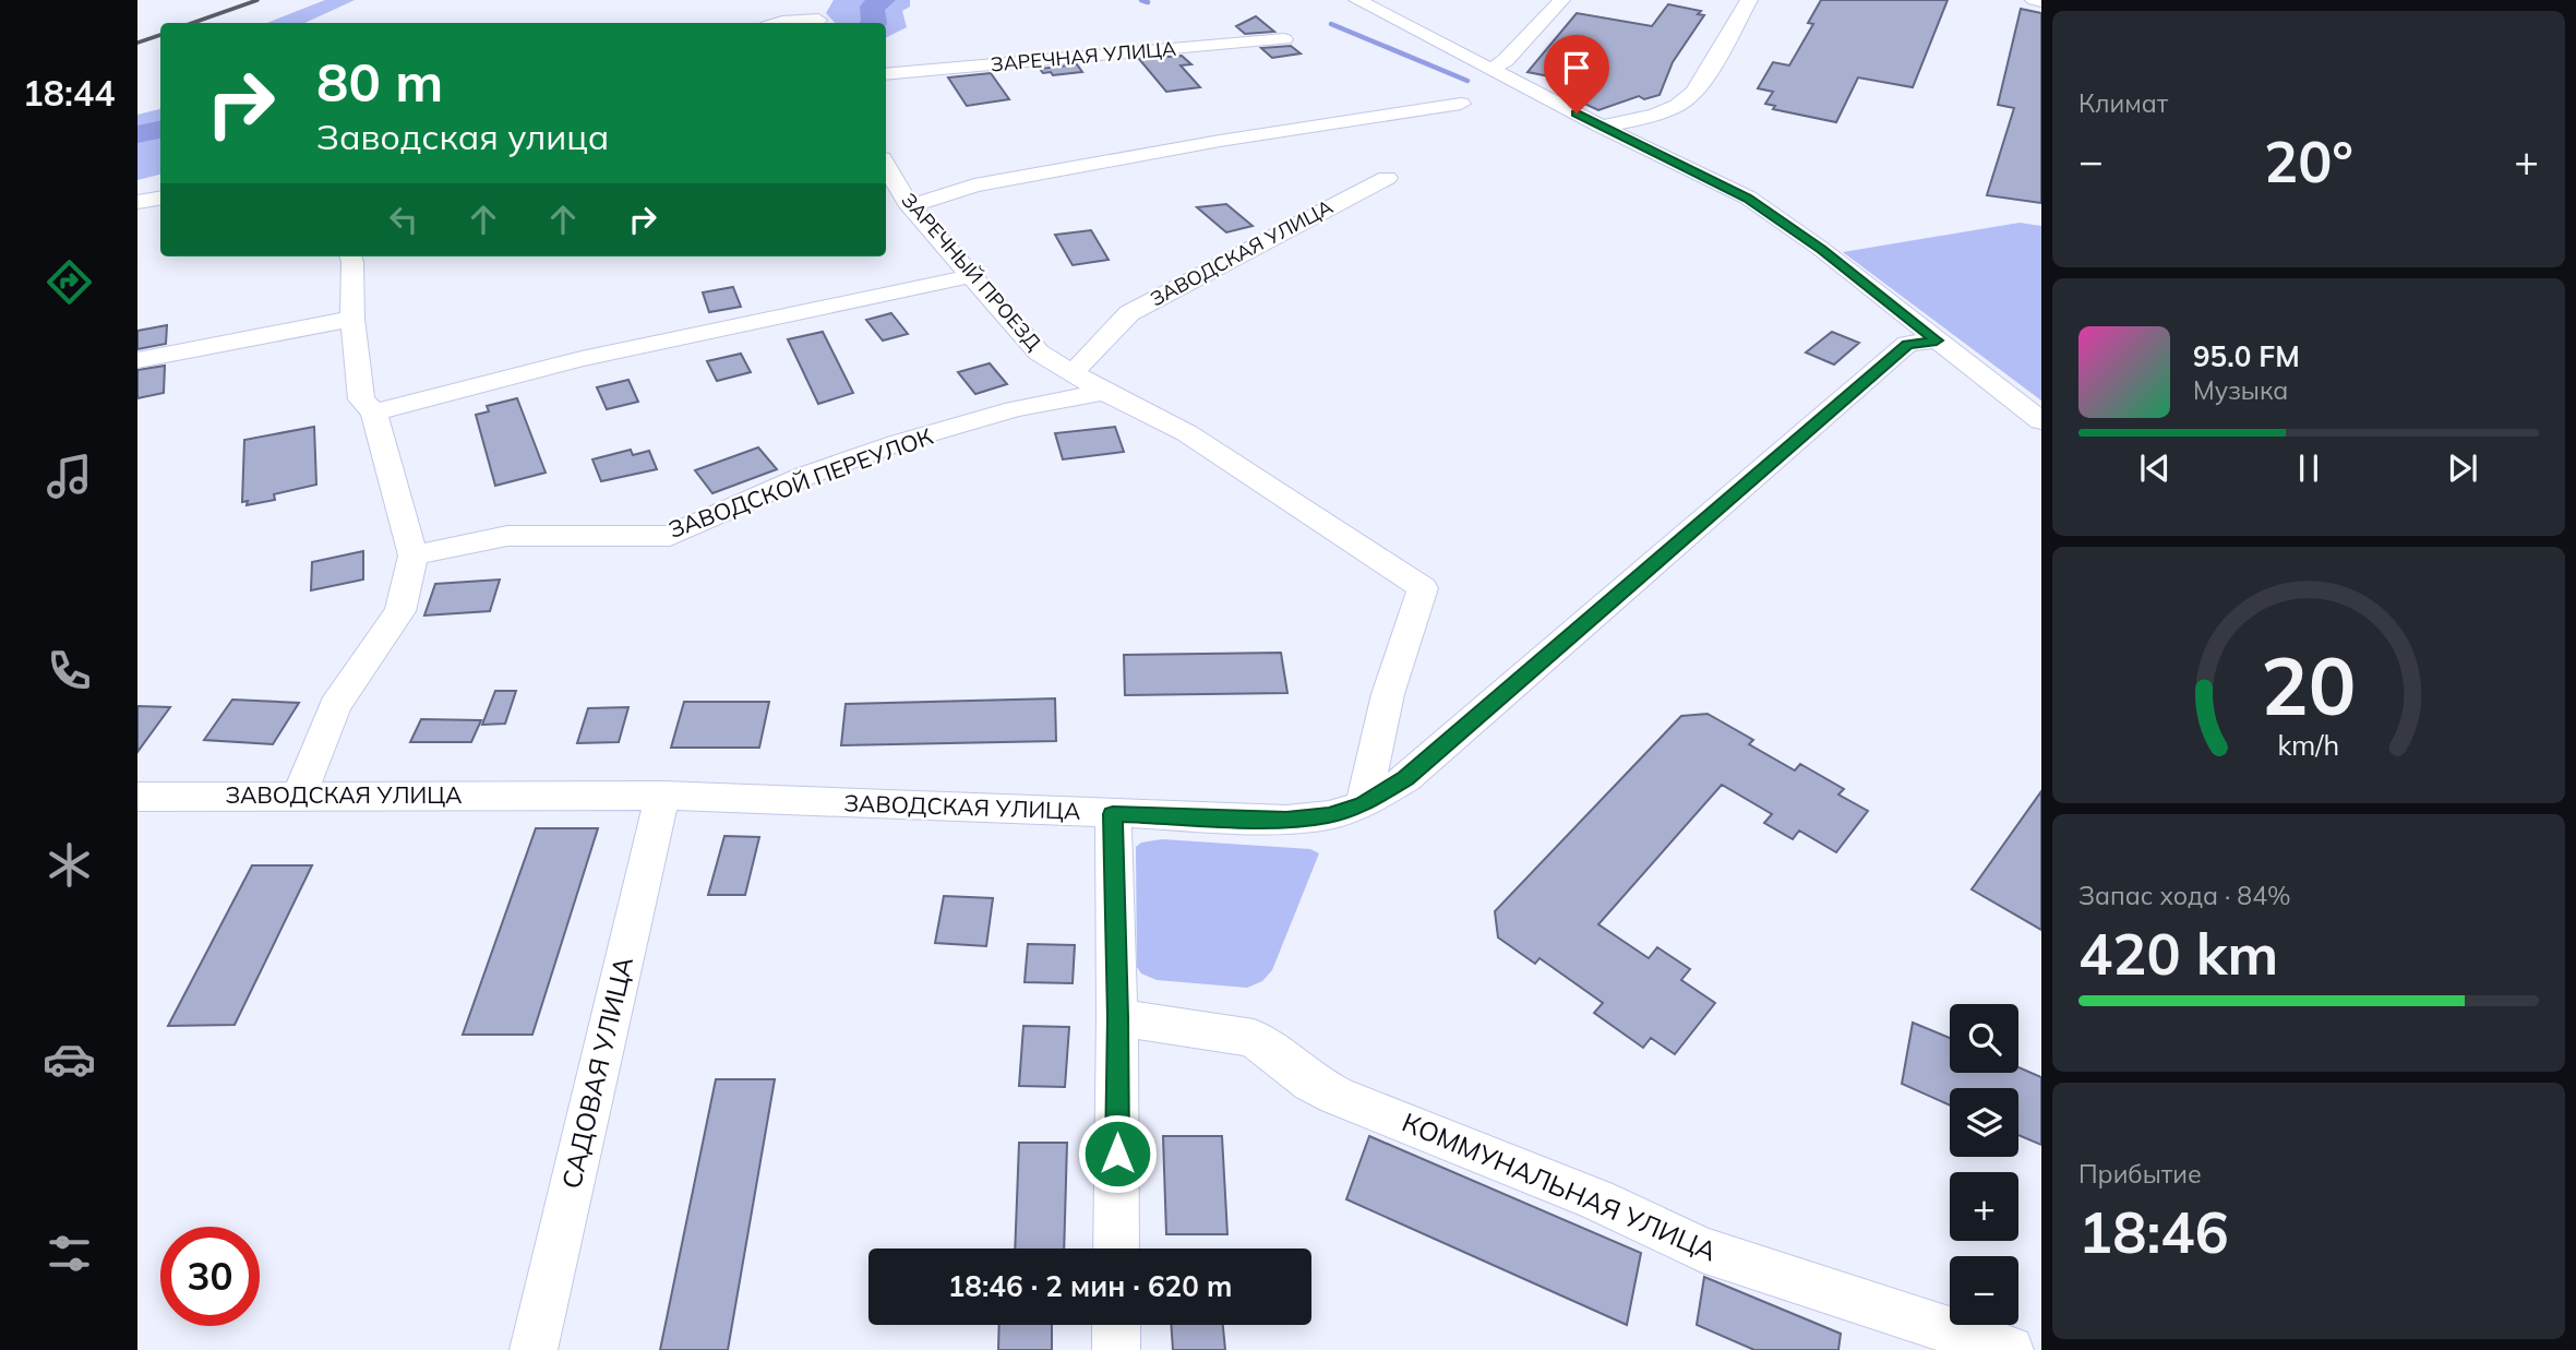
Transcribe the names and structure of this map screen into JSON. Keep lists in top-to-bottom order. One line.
{"streets":{"street":["ЗАРЕЧНАЯ УЛИЦА","ЗАВОДСКАЯ УЛИЦА","ЗАРЕЧНЫЙ ПРОЕЗД","ЗАВОДСКОЙ ПЕРЕУЛОК","САДОВАЯ УЛИЦА","КОММУНАЛЬНАЯ УЛИЦА"]},"crossings":[["ЗАВОДСКАЯ УЛИЦА","ЗАРЕЧНЫЙ ПРОЕЗД"],["ЗАВОДСКАЯ УЛИЦА","САДОВАЯ УЛИЦА"],["ЗАРЕЧНЫЙ ПРОЕЗД","ЗАВОДСКОЙ ПЕРЕУЛОК"]],"page":{"tabs":"18:44","tile":["Климат",["Запас хода · 84%","420 km"],["Прибытие","18:46"]],"turn":["80 m","Заводская улица"],"heat":["−","20°","+"],"song":["95.0 FM","Музыка"],"map_buttons":["+","−"],"limit":"30","trip":"18:46 · 2 мин · 620 m","gauge":["20","km/h"]}}
